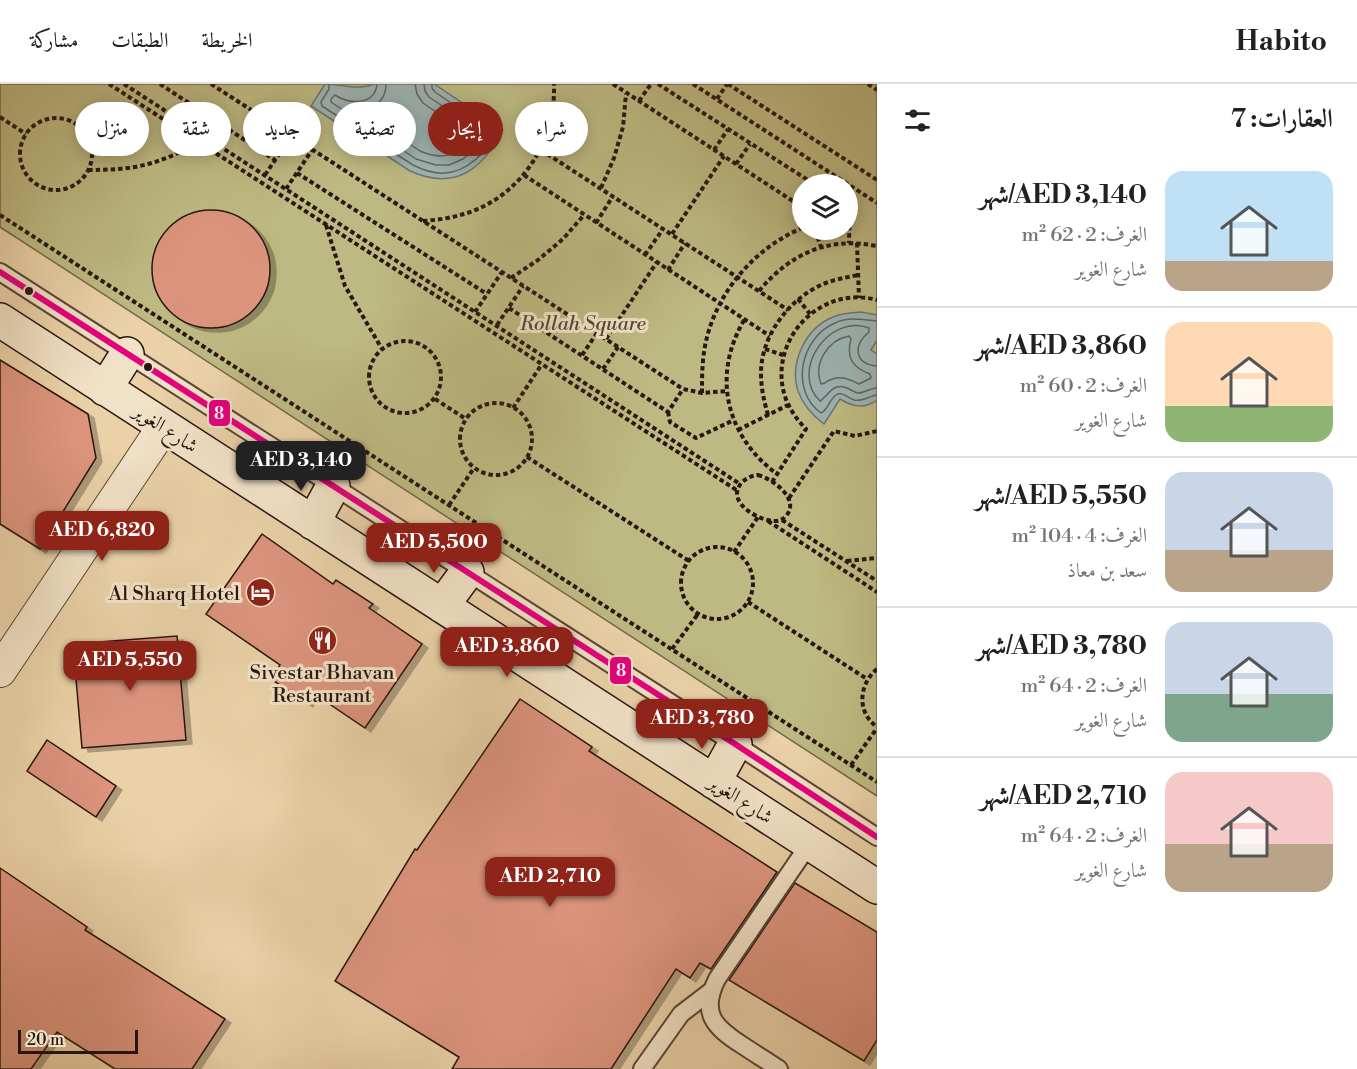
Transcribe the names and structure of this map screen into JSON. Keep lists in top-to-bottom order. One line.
{"streets":{"street":["شارع الغوير"]},"parks":["Rollah Square"],"places":{"hotel":["Al Sharq Hotel"],"restaurant":["Sivestar Bhavan Restaurant"]},"lines":["transit line 8"],"scale_bar":"20 m","page":{"header":"Habito","nav":["الخريطة","الطبقات","مشاركة"],"heading":"العقارات: 7","chip":["شراء","إيجار","تصفية","جديد","شقة","منزل"],"list":[{"name":"AED 3,140/شهر","note":"الغرف: 2 · 62 m² · شارع الغوير"},{"name":"AED 3,860/شهر","note":"الغرف: 2 · 60 m² · شارع الغوير"},{"name":"AED 5,550/شهر","note":"الغرف: 4 · 104 m² · سعد بن معاذ"},{"name":"AED 3,780/شهر","note":"الغرف: 2 · 64 m² · شارع الغوير"},{"name":"AED 2,710/شهر","note":"الغرف: 2 · 64 m² · شارع الغوير"}],"price":["AED 3,140","AED 6,820","AED 5,500","AED 3,860","AED 5,550","AED 3,780","AED 2,710"],"scale":"20 m"}}
